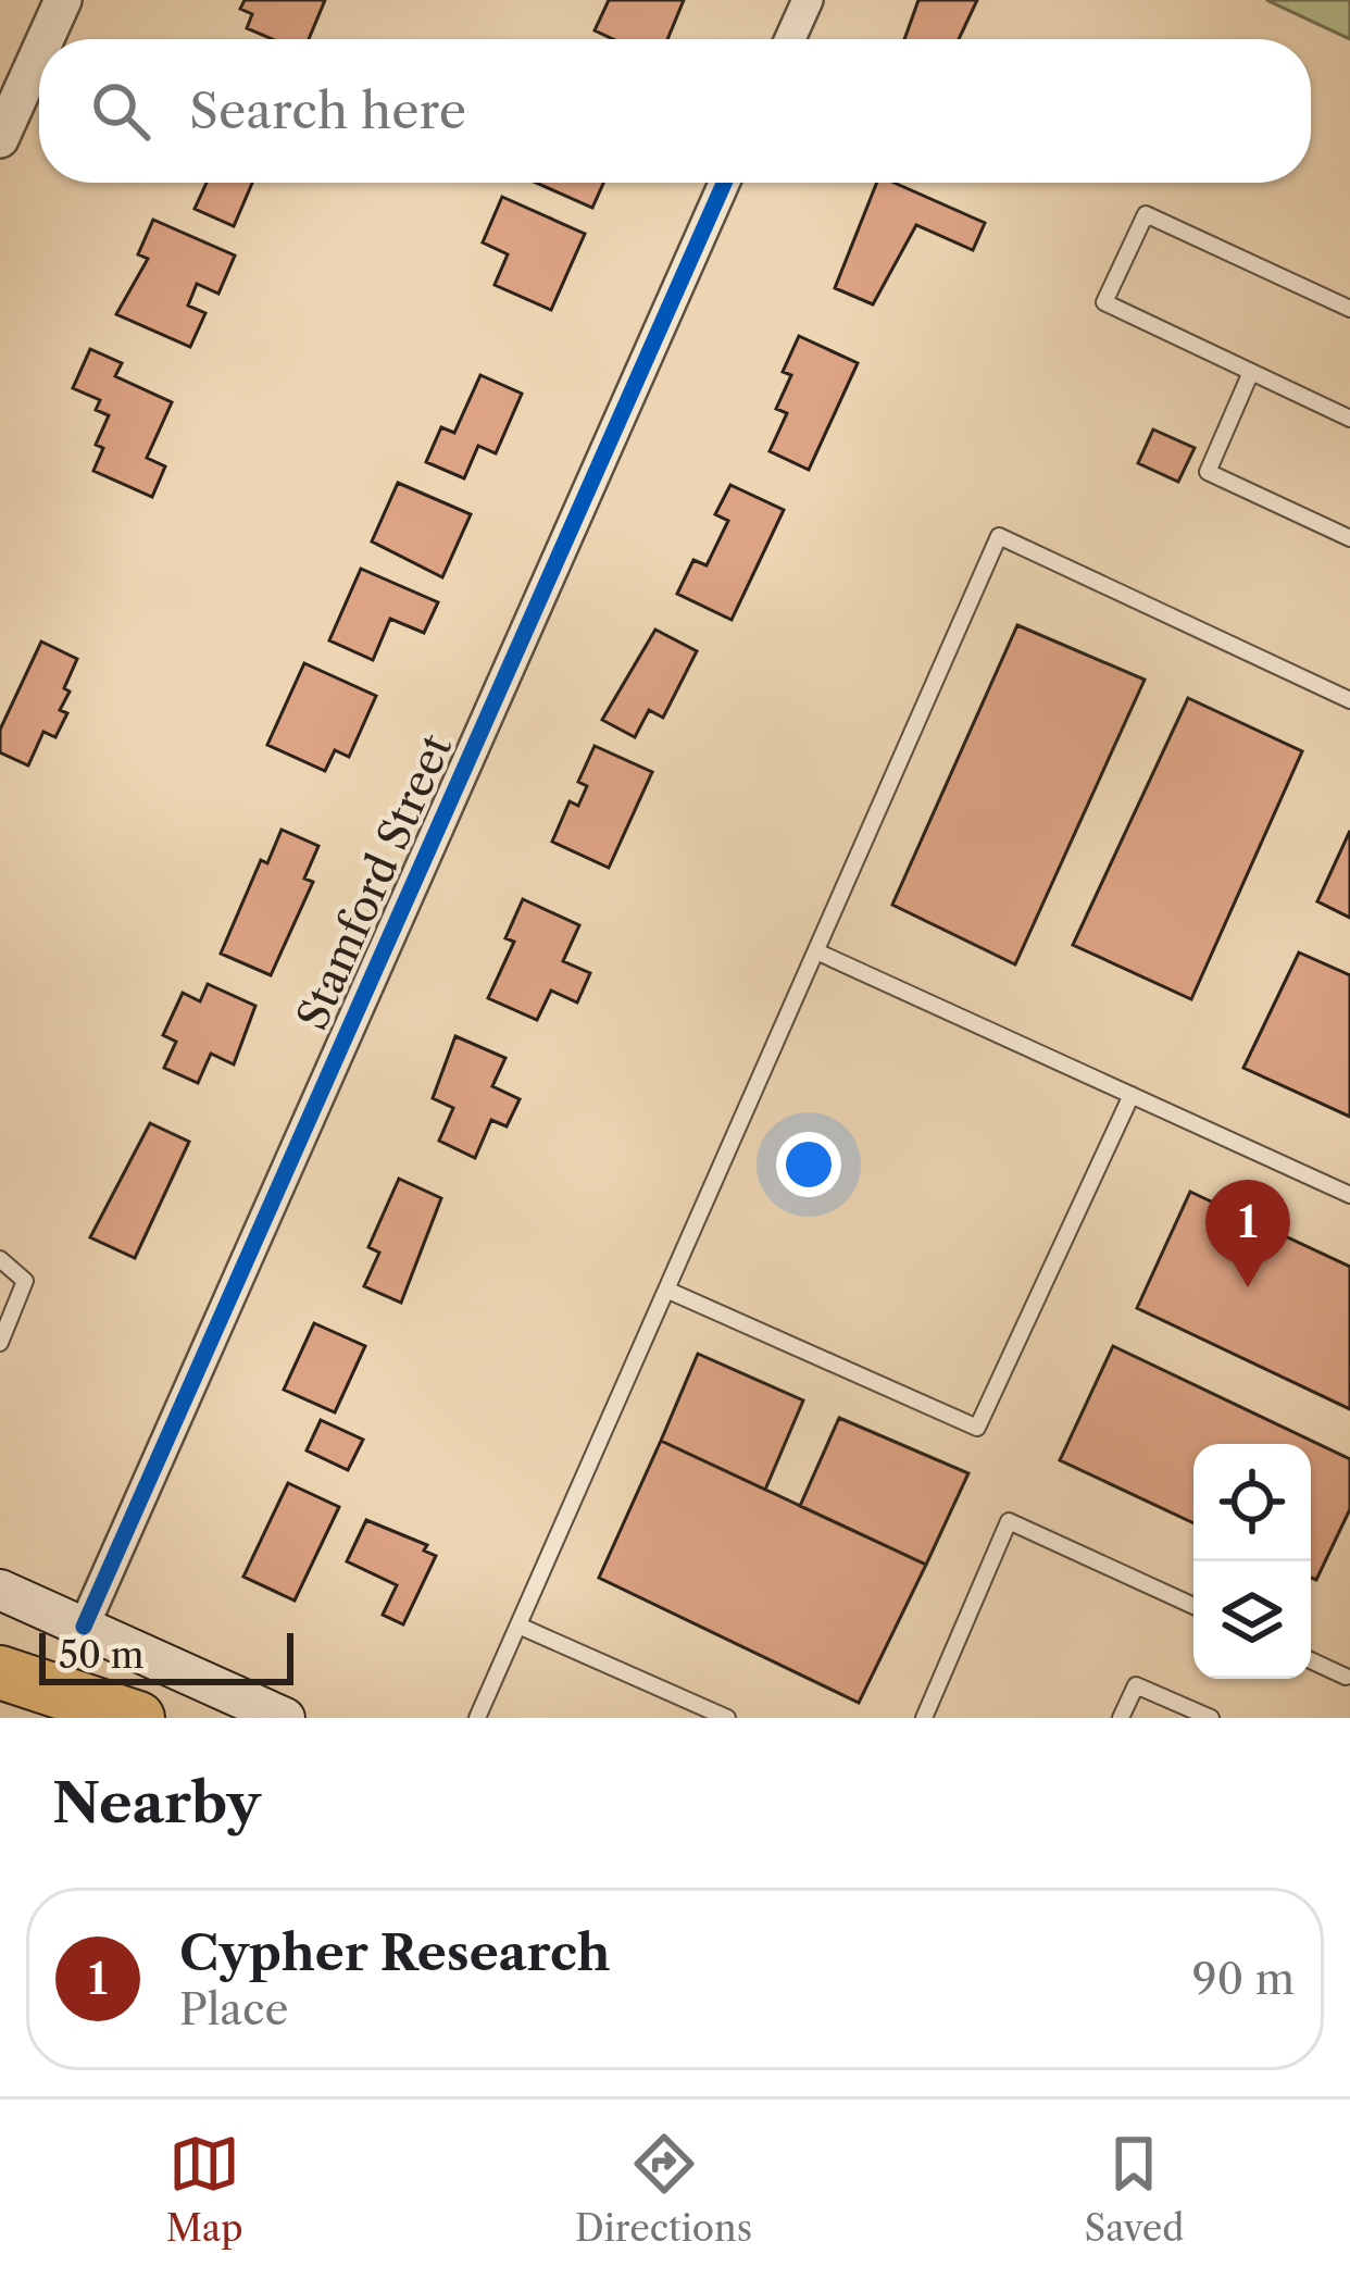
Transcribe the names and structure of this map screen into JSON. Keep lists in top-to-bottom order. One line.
{"streets":{"street":["Stamford Street"]},"scale_bar":"50 m","page":{"search":"Search here","pins":"1","scale":"50 m","heading":"Nearby","list":[{"mark":"1","name":"Cypher Research","note":"Place","value":"90 m"}],"nav":["Map","Directions","Saved"]}}
